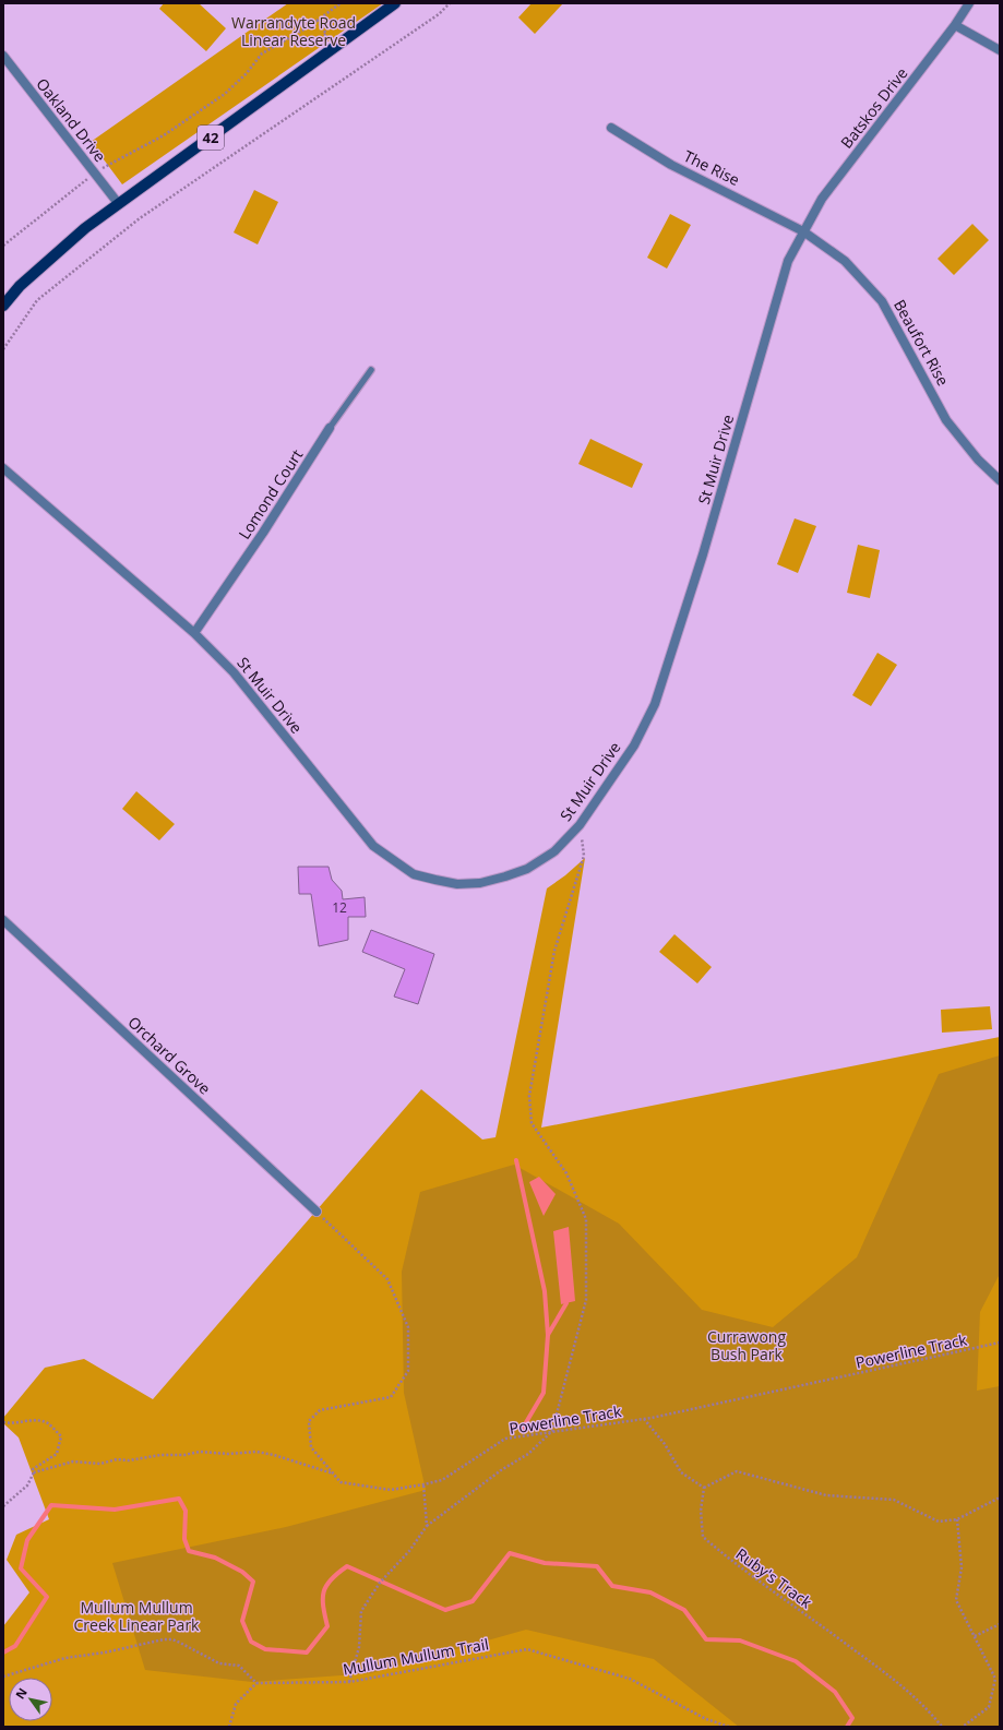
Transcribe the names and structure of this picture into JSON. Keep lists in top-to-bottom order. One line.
{"streets":{"main road":["42"],"street":["Batskos Drive","Oakland Drive","The Rise","Beaufort Rise","St Muir Drive","Lomond Court","Orchard Grove"],"path":["Powerline Track","Ruby's Track","Mullum Mullum Trail"]},"crossings":[["Batskos Drive","The Rise"],["Batskos Drive","Beaufort Rise"],["Batskos Drive","St Muir Drive"],["Oakland Drive","42"],["The Rise","Beaufort Rise"],["The Rise","St Muir Drive"],["Beaufort Rise","St Muir Drive"],["St Muir Drive","Lomond Court"],["Orchard Grove","Powerline Track"]],"parks":["Warrandyte Road Linear Reserve","Currawong Bush Park","Mullum Mullum Creek Linear Park"],"house_numbers":["12"],"north":"top left"}
